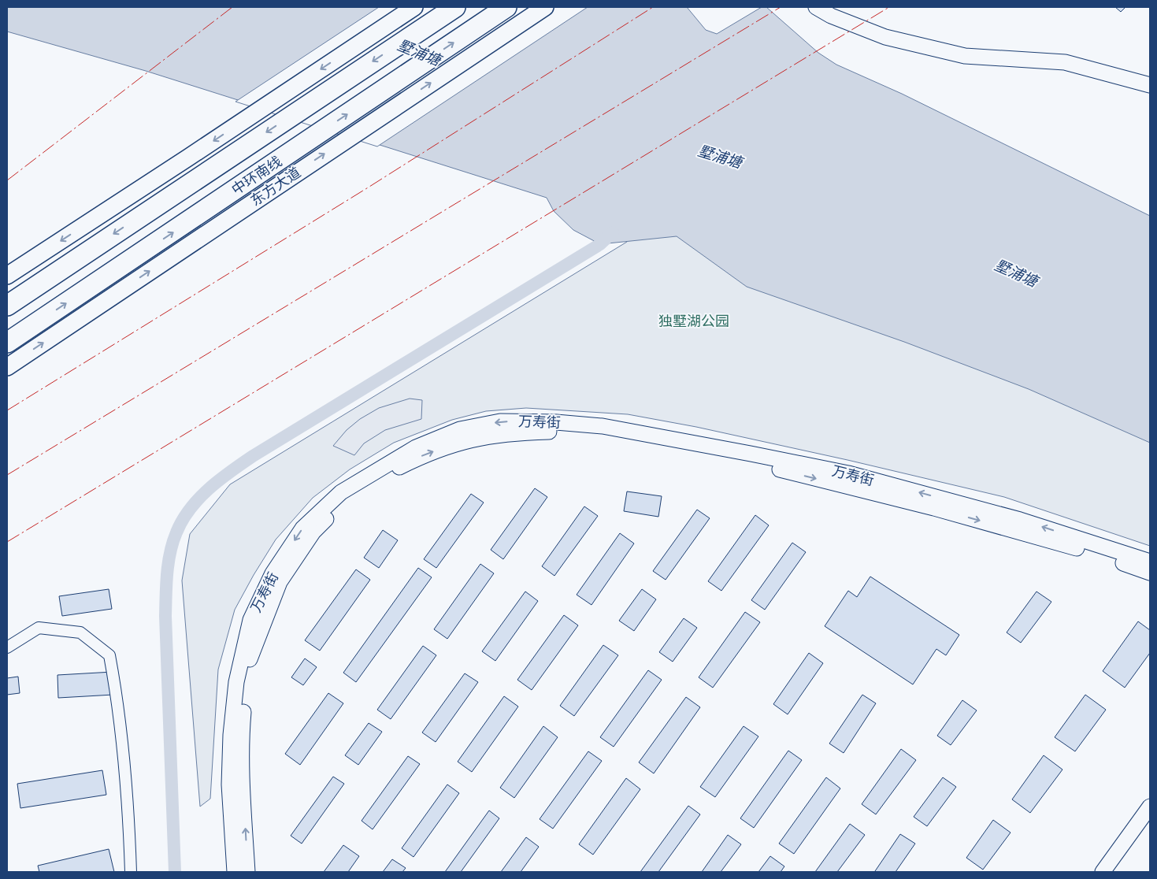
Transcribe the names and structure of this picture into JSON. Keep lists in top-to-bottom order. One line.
{"streets":{"highway":["中环南线"],"main road":["东方大道"],"street":["万寿街"]},"water":["墅浦塘"],"parks":["独墅湖公园"]}
